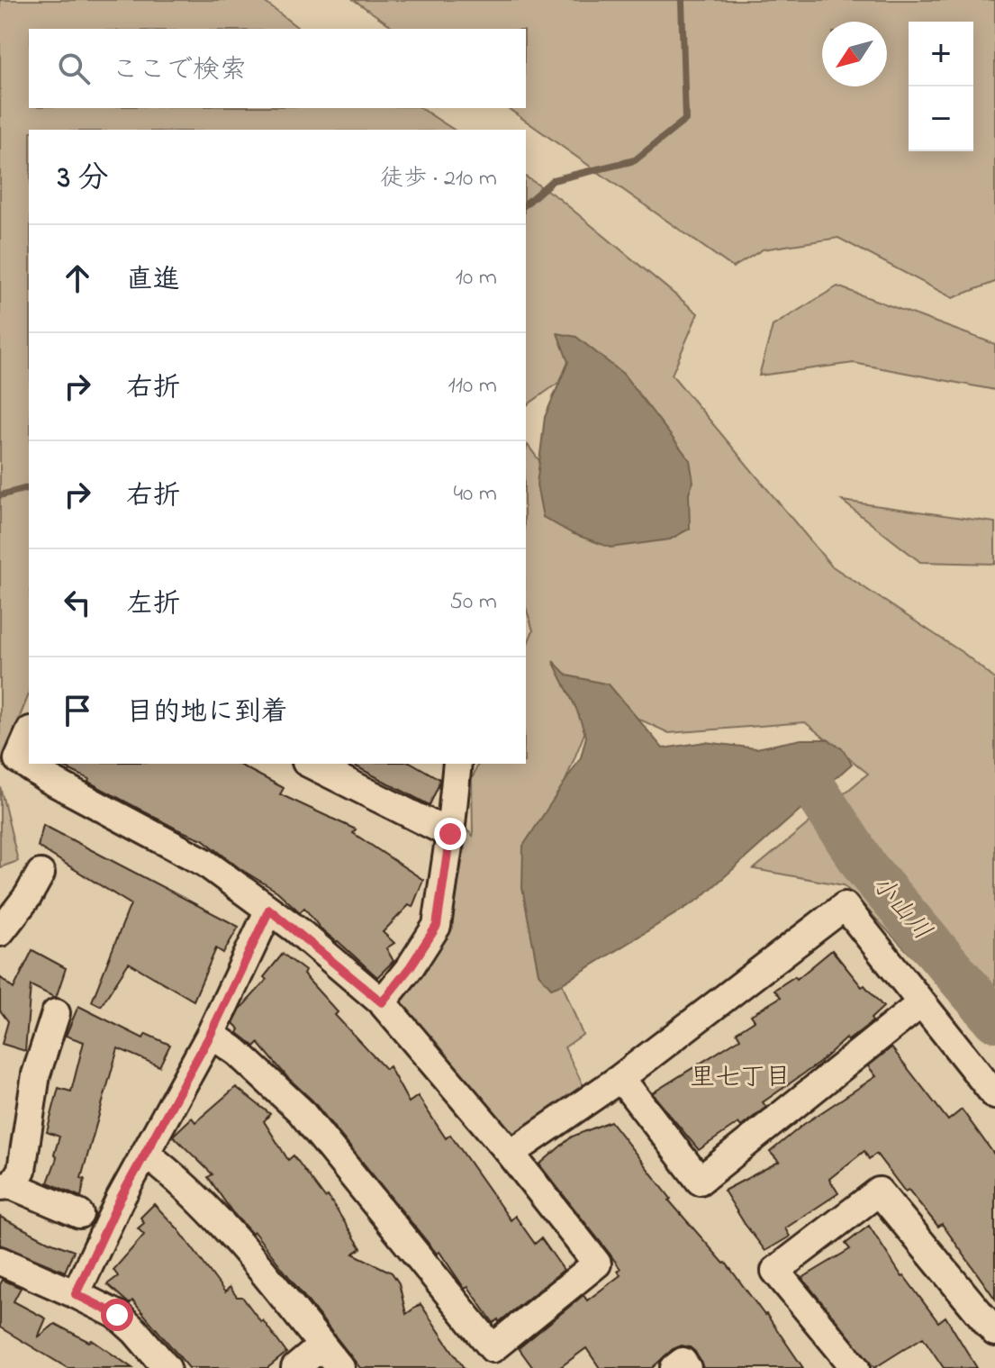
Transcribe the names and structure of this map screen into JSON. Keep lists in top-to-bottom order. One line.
{"districts":["里七丁目"],"water":["小山川"],"north":"bottom left","page":{"map_buttons":["+","−"],"search":"ここで検索","heading":["3 分","徒歩 · 210 m"],"list":[["直進","10 m"],["右折","110 m"],["右折","40 m"],["左折","50 m"],"目的地に到着"]}}
